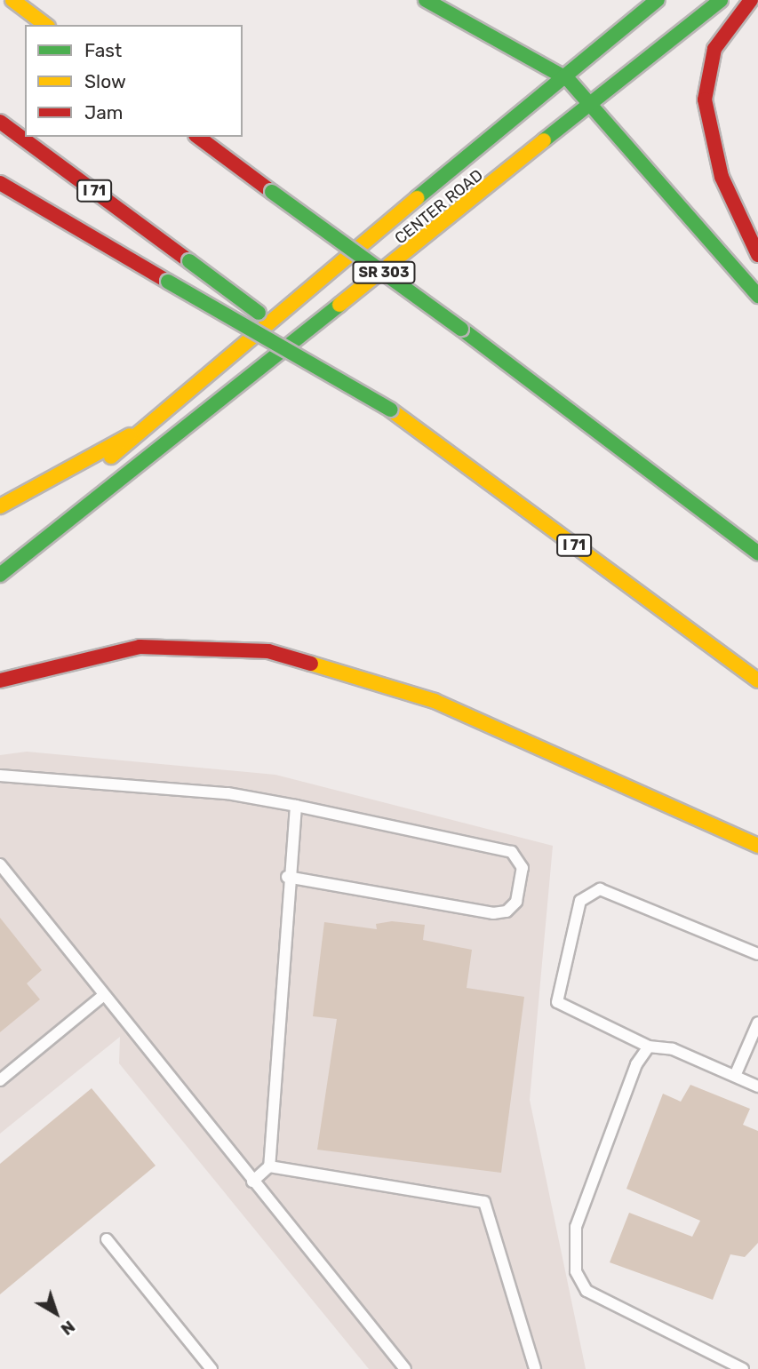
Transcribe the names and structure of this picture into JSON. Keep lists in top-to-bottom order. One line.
{"streets":{"main road":["I 71","CENTER ROAD","SR 303"]},"legend":["Fast","Slow","Jam"],"north":"bottom right"}
